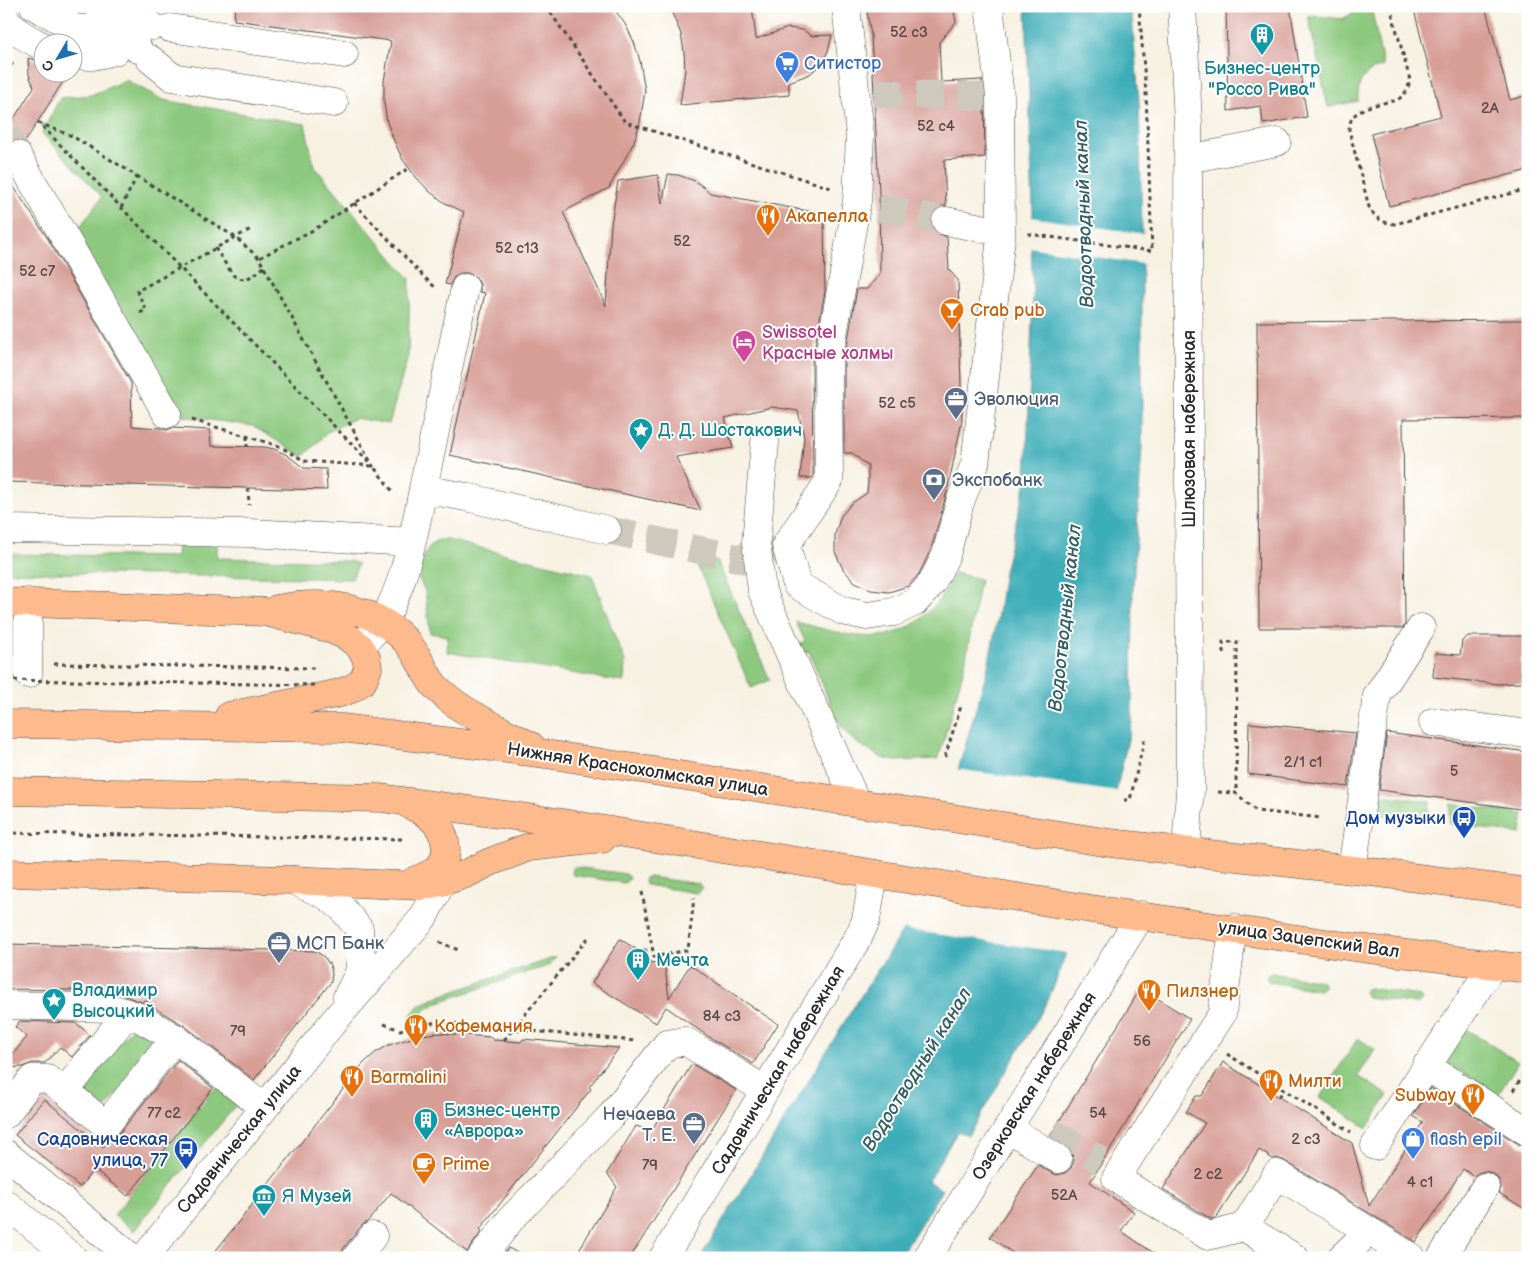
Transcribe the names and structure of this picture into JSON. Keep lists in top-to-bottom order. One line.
{"streets":{"main road":["Нижняя Краснохолмская улица","улица Зацепский Вал"],"street":["Шлюзовая набережная","Садовническая набережная","Озерковская набережная","Садовническая улица"]},"crossings":[["Шлюзовая набережная","Нижняя Краснохолмская улица"],["улица Зацепский Вал","Садовническая набережная"],["улица Зацепский Вал","Озерковская набережная"]],"water":["Водоотводный канал"],"places":{"building":["Бизнес-центр \"Россо Рива\"","Мечта","Бизнес-центр «Аврора»"],"supermarket":["Ситистор"],"restaurant":["Акапелла","Пилзнер","Кофемания","Barmalini","Милти","Subway"],"bar":["Crab pub"],"hotel":["Swissotel Красные холмы"],"office":["Эволюция","МСП Банк","Нечаева Т. Е."],"place":["Д. Д. Шостакович","Владимир Высоцкий"],"bank":["Экспобанк"],"bus stop":["Дом музыки","Садовническая улица, 77"],"shop":["flash epil"],"cafe":["Prime"],"museum":["Я Музей"]},"house_numbers":["52 с3","2А","52 с4","52","52 с13","52 с7","52 с5","2/1 с1","5","84 с3","79","56","77 с2","54","2 с3","79","2 с2","4 с1","52А"],"north":"bottom left"}
